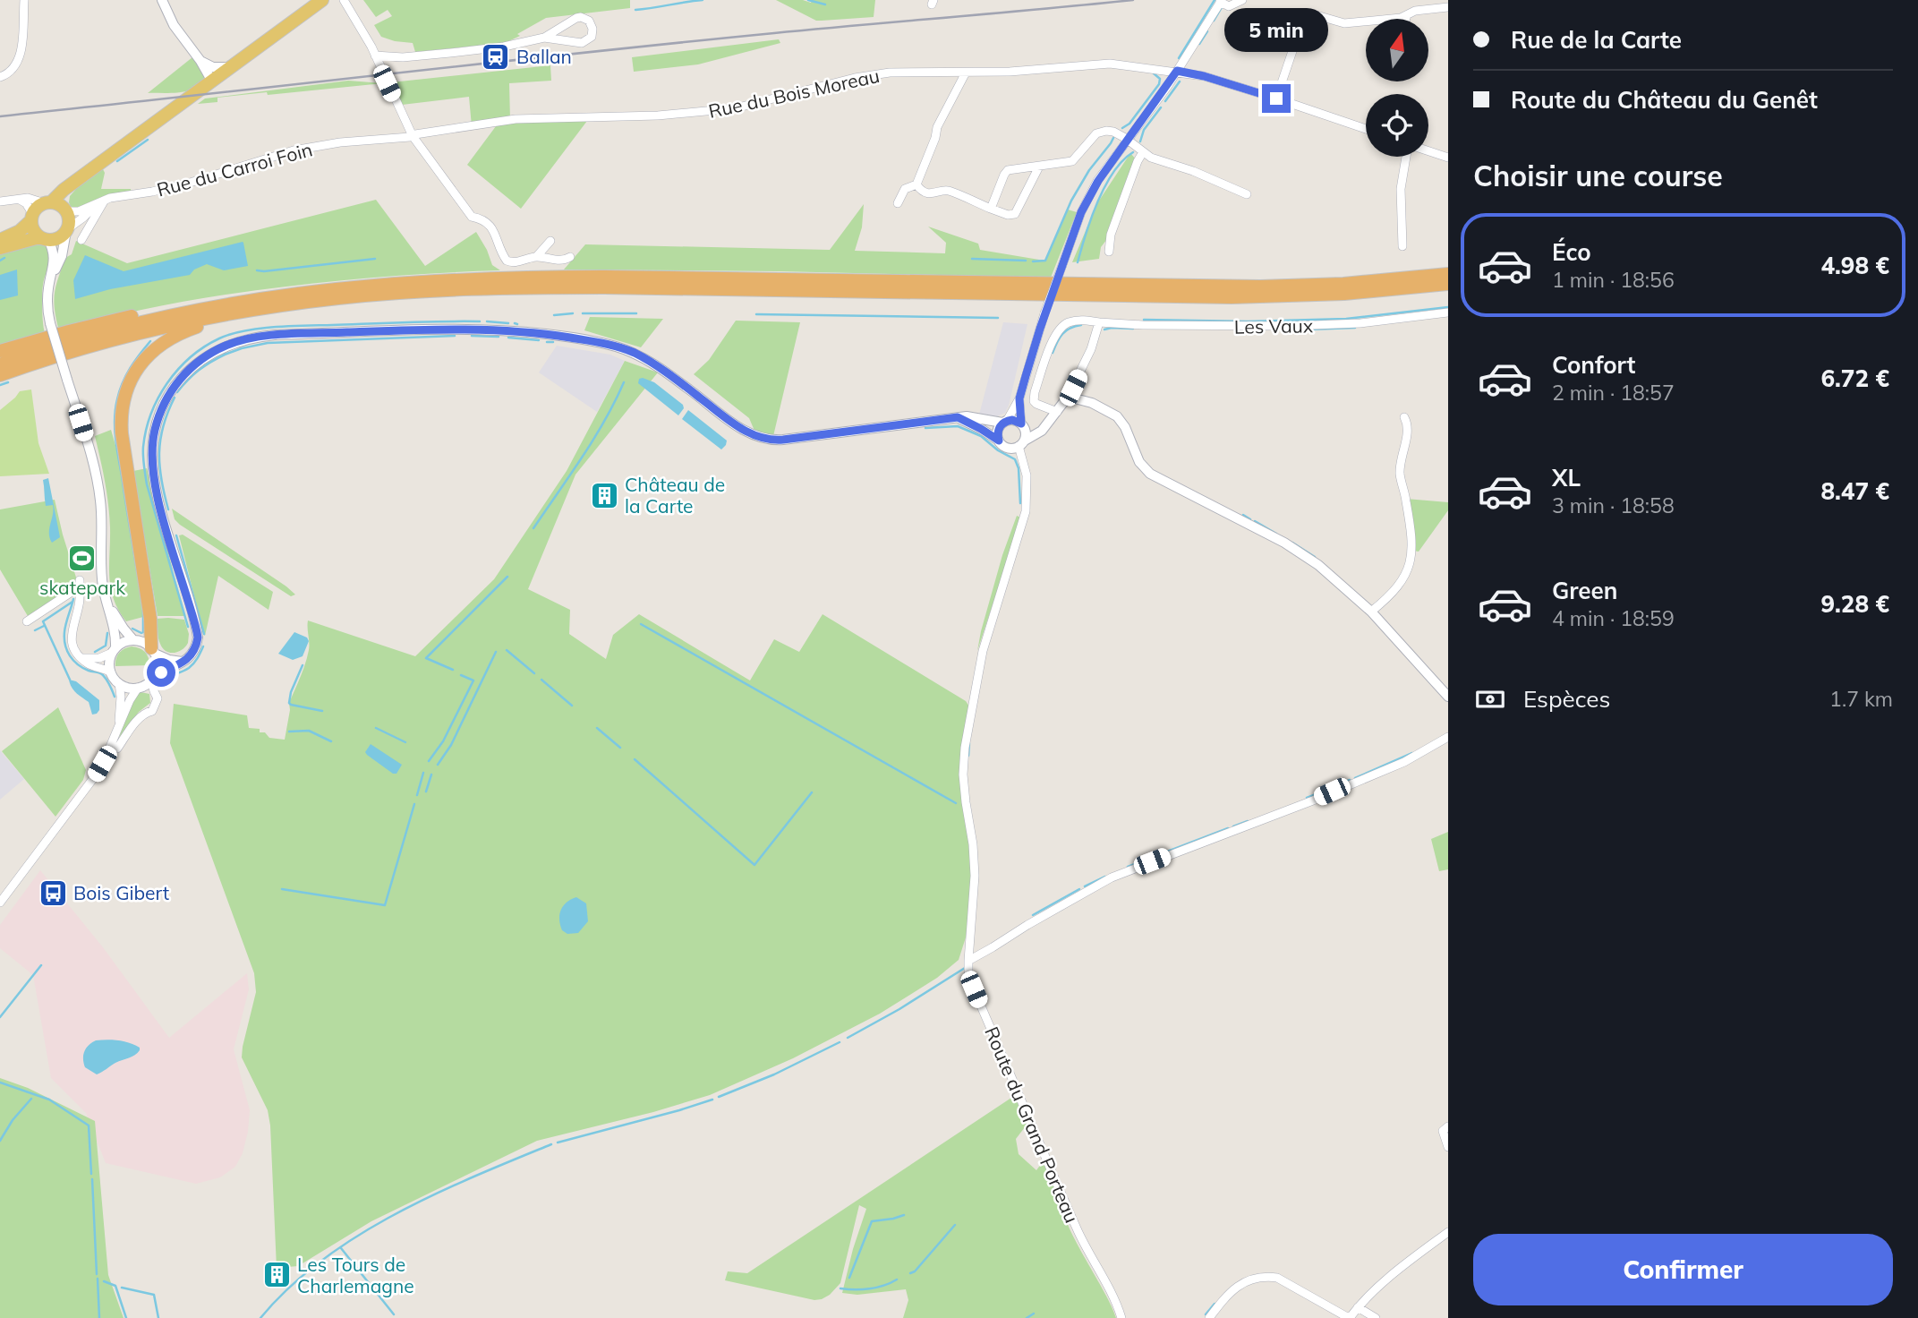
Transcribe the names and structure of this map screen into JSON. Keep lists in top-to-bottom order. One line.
{"streets":{"street":["Rue du Bois Moreau","Rue du Carroi Foin","Les Vaux","Route du Grand Porteau"]},"crossings":[["Rue du Bois Moreau","Rue du Carroi Foin"]],"places":{"station":["Ballan"],"building":["Château de la Carte","Les Tours de Charlemagne"],"sports":["skatepark"],"bus stop":["Bois Gibert"]},"north":"top","page":{"banner":["Rue de la Carte","Route du Château du Genêt"],"bubble":"5 min","heading":"Choisir une course","list":[{"name":"Éco","note":"1 min · 18:56","value":"4.98 €"},{"name":"Confort","note":"2 min · 18:57","value":"6.72 €"},{"name":"XL","note":"3 min · 18:58","value":"8.47 €"},{"name":"Green","note":"4 min · 18:59","value":"9.28 €"}],"pay":["Espèces","1.7 km"],"buttons":"Confirmer"}}
